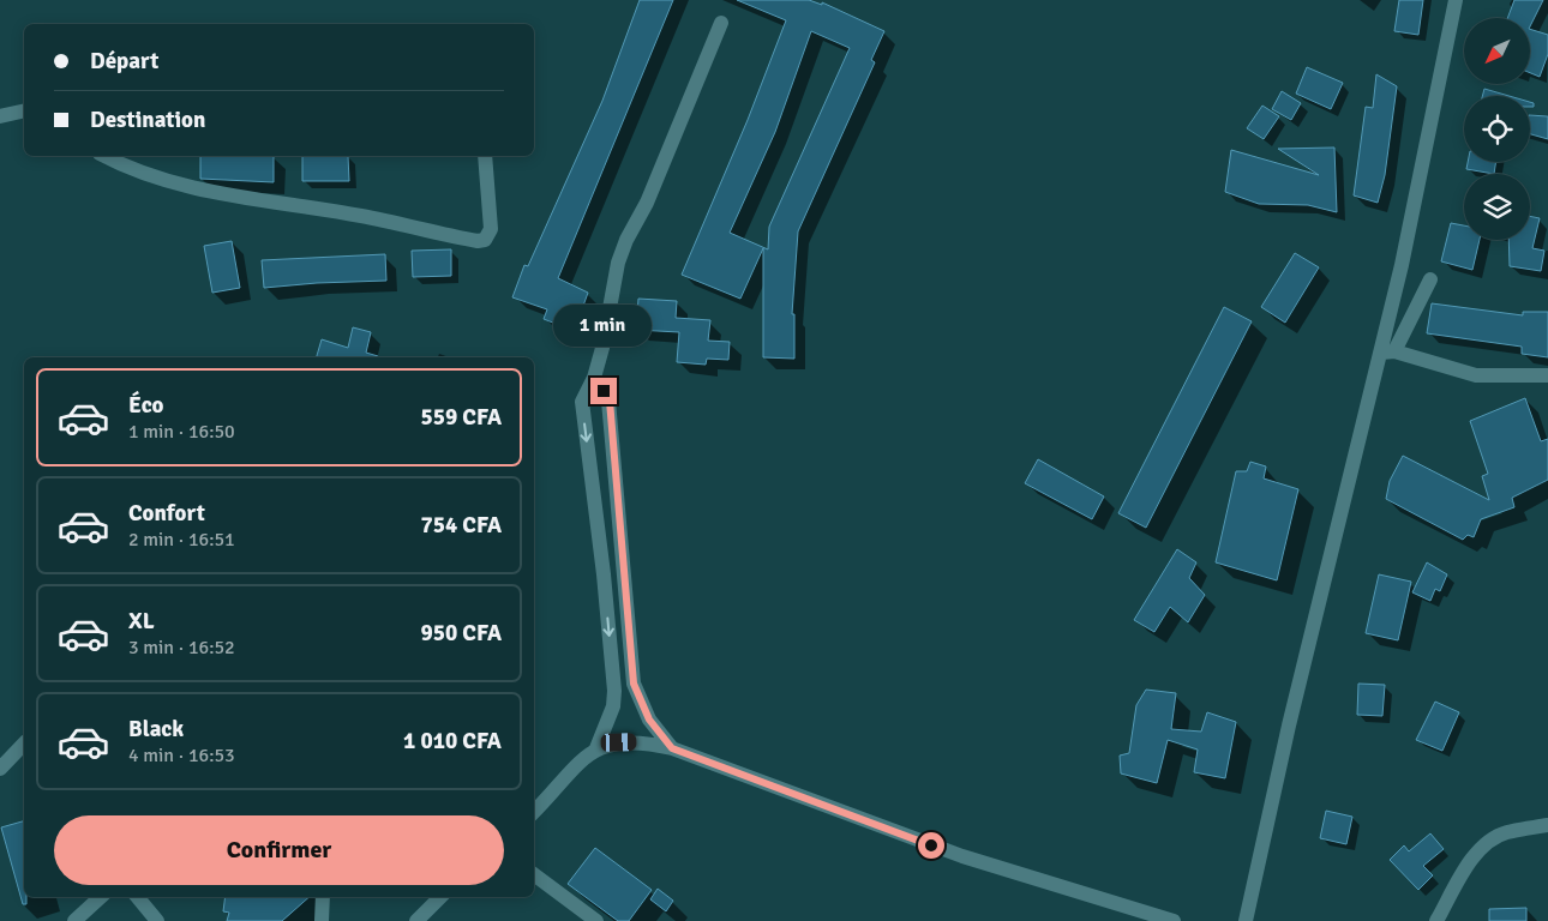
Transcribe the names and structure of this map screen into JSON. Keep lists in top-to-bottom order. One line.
{"north":"bottom left","page":{"banner":["Départ","Destination"],"bubble":"1 min","list":[{"name":"Éco","note":"1 min · 16:50","value":"559 CFA"},{"name":"Confort","note":"2 min · 16:51","value":"754 CFA"},{"name":"XL","note":"3 min · 16:52","value":"950 CFA"},{"name":"Black","note":"4 min · 16:53","value":"1 010 CFA"}],"buttons":"Confirmer"}}
